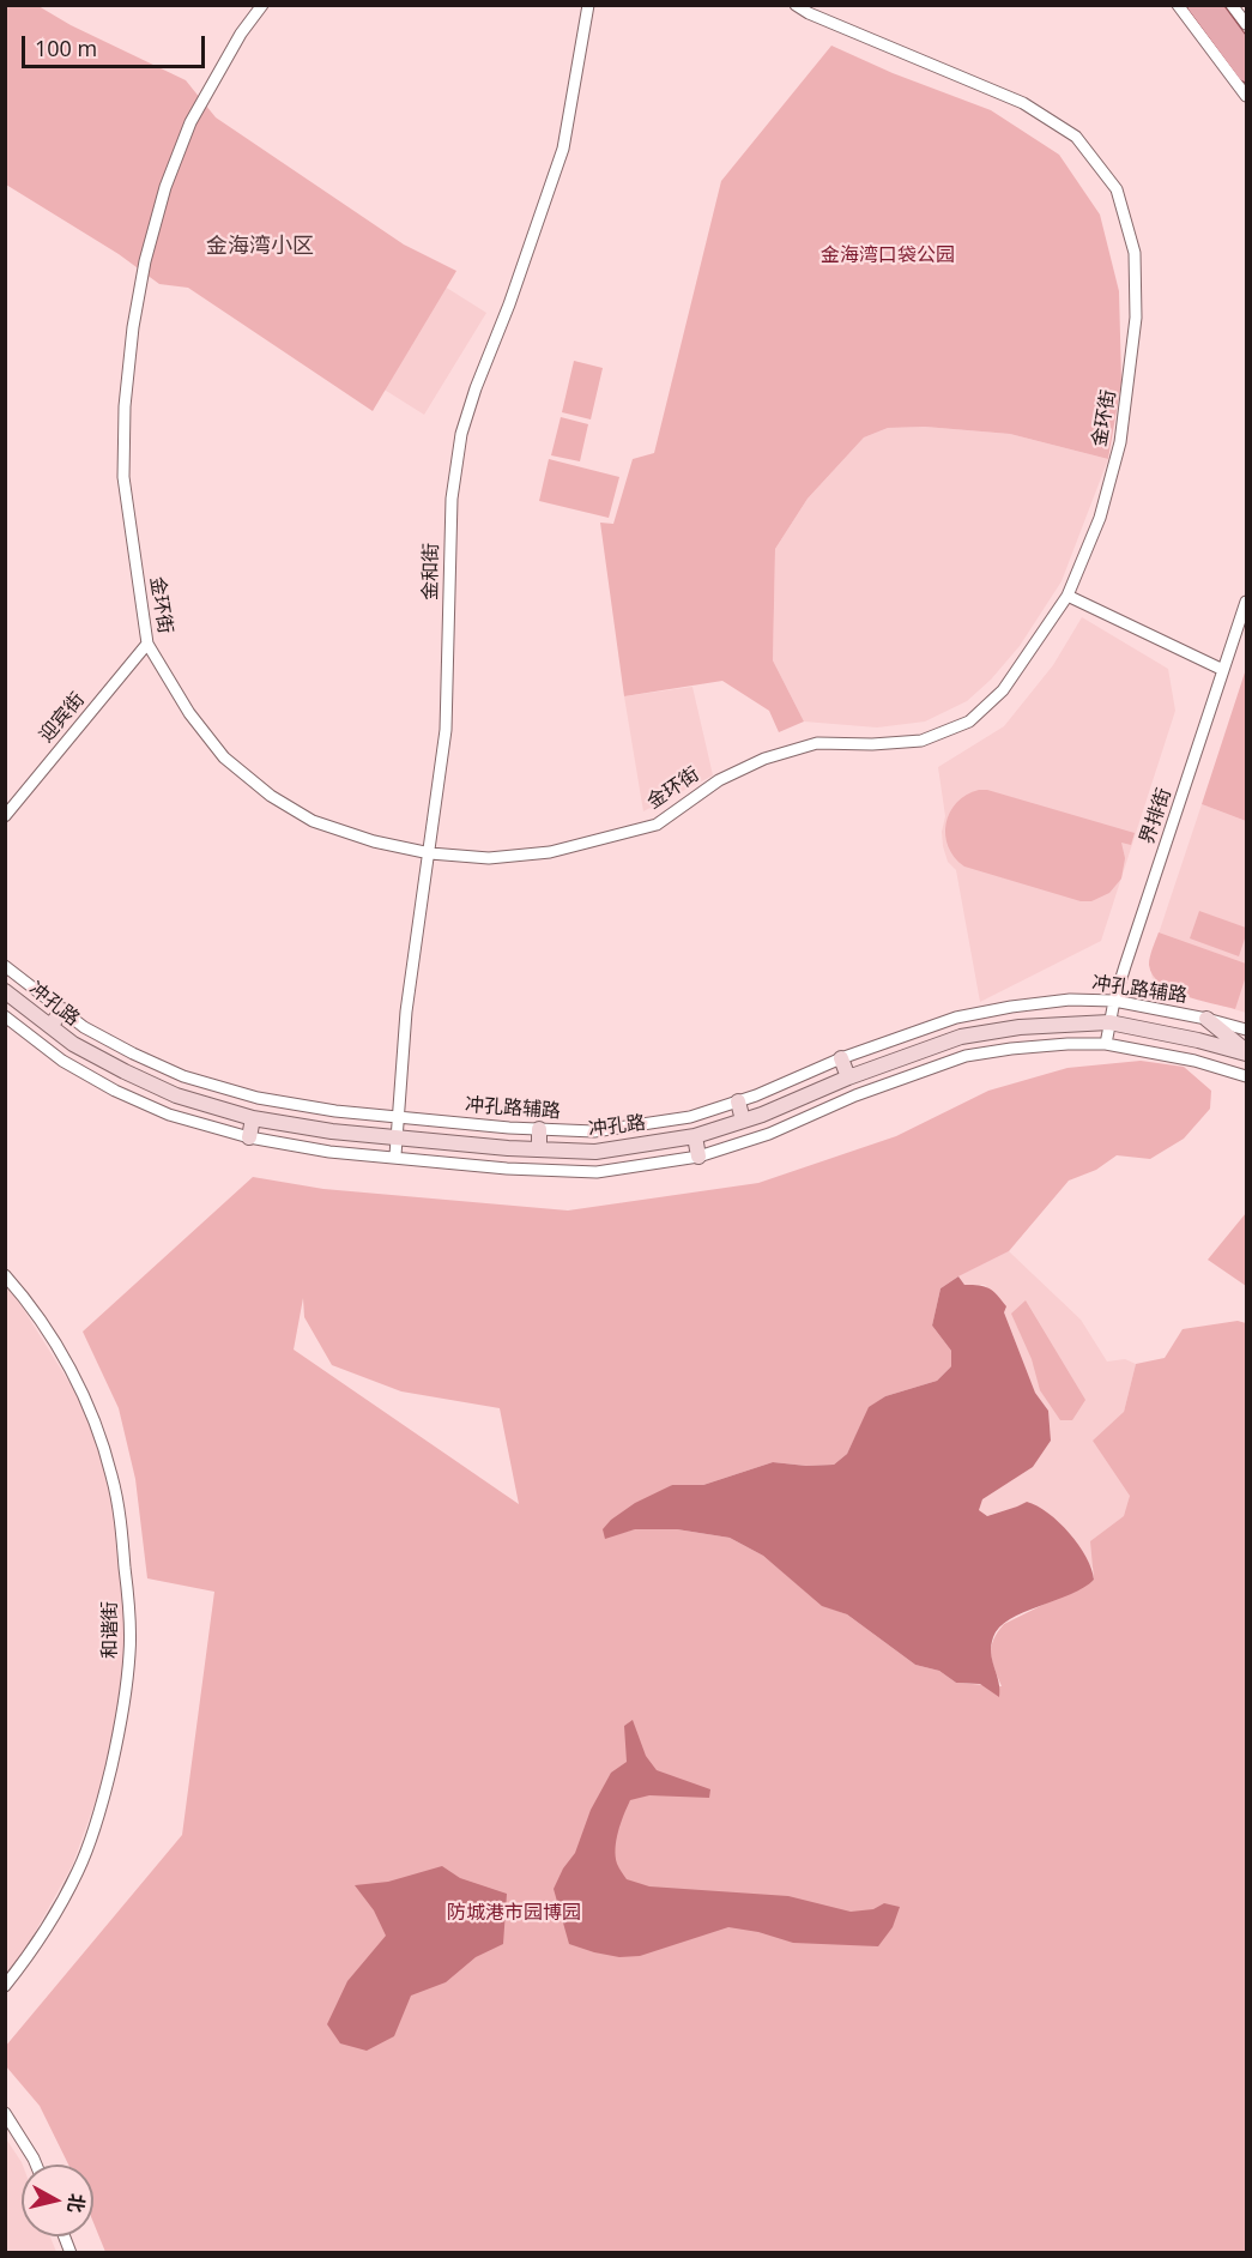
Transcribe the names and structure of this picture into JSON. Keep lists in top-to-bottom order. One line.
{"streets":{"main road":["冲孔路"],"street":["金环街","金和街","迎宾街","界排街","冲孔路辅路","和谐街"]},"crossings":[["金环街","金和街"],["金环街","迎宾街"],["金和街","冲孔路辅路"],["金和街","冲孔路"],["界排街","冲孔路辅路"],["界排街","冲孔路"]],"districts":["金海湾小区"],"parks":["金海湾口袋公园","防城港市园博园"],"scale_bar":"100 m","north":"right"}
